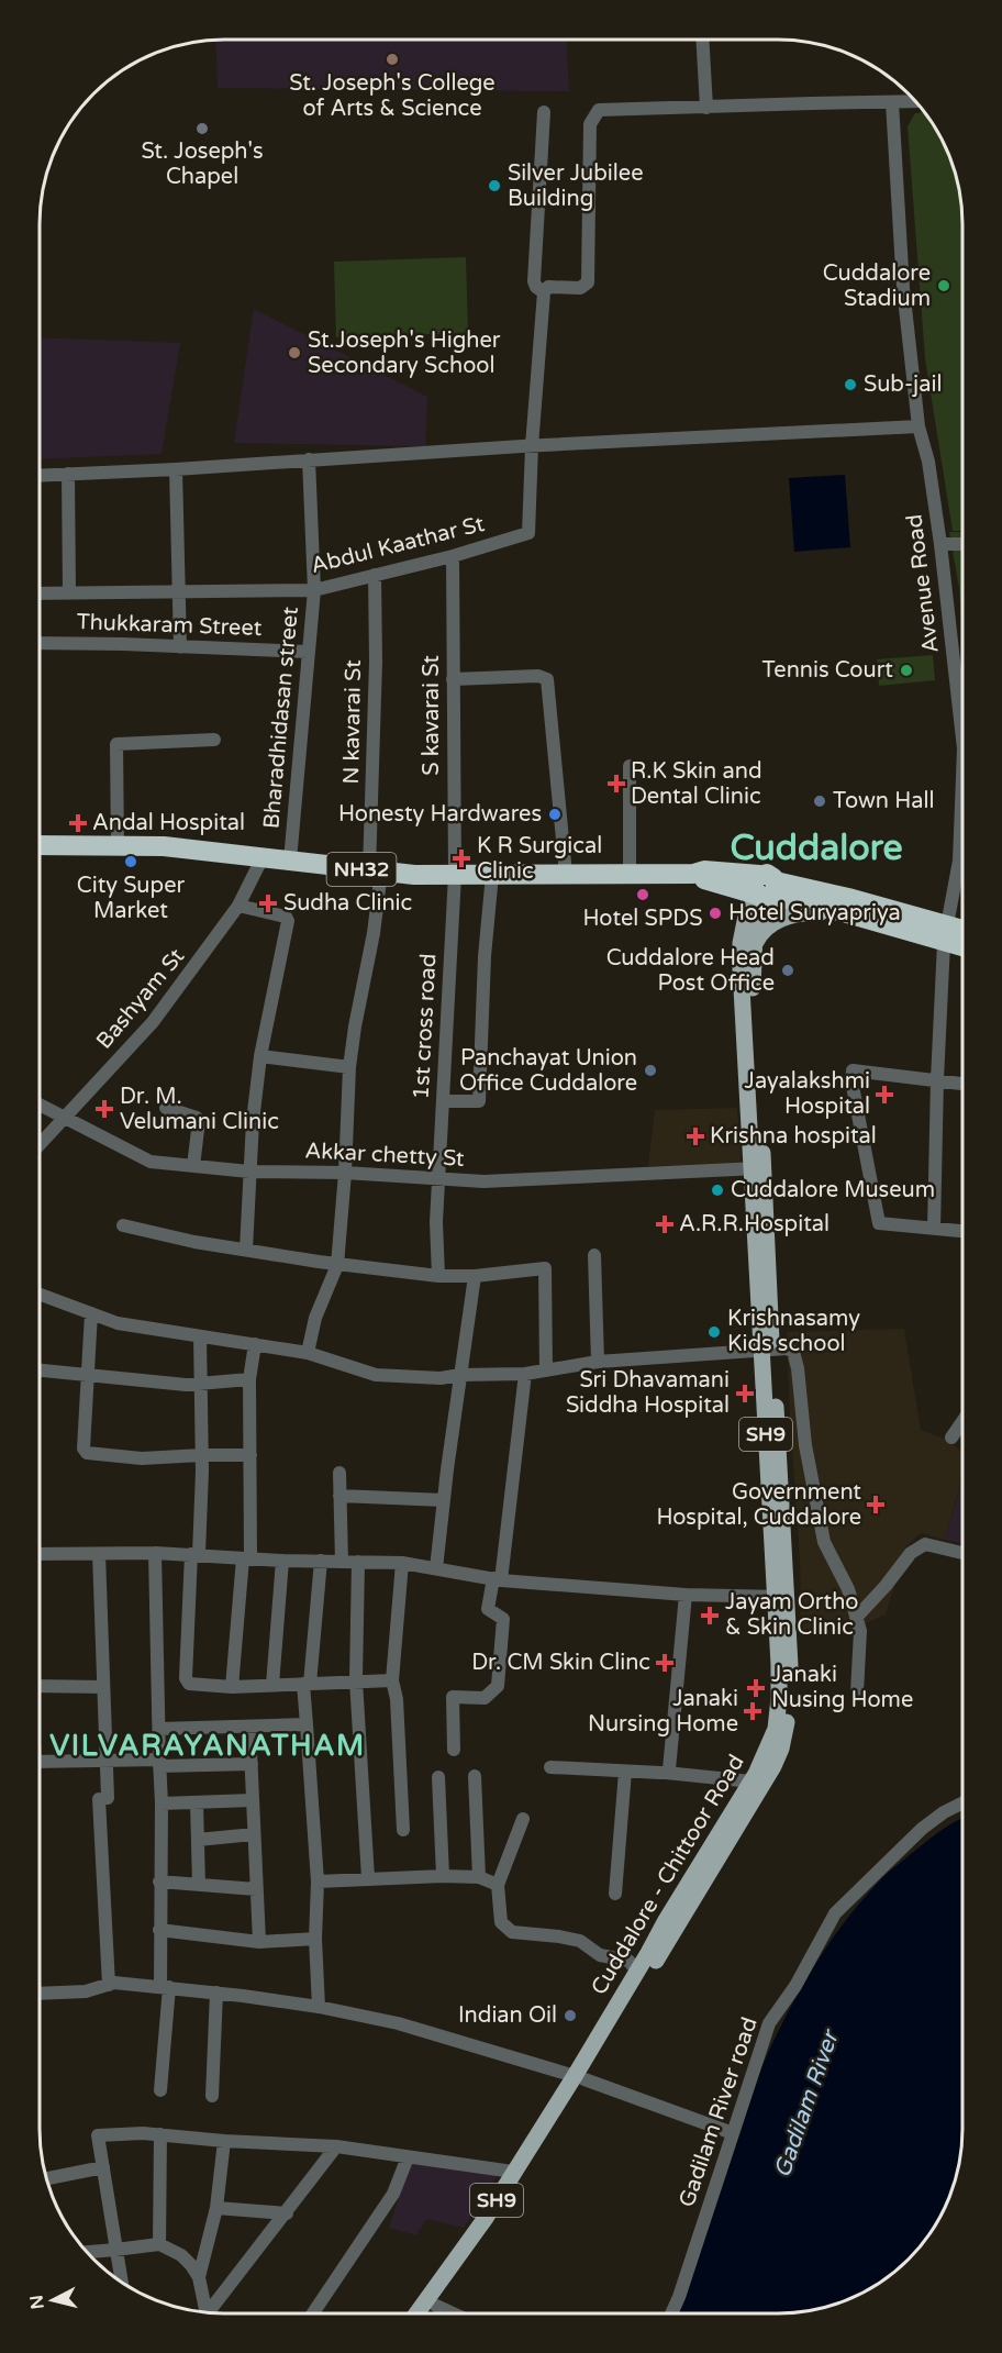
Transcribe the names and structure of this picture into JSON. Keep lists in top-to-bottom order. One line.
{"streets":{"highway":["NH32"],"main road":["SH9","Cuddalore - Chittoor Road"],"street":["Abdul Kaathar St","Avenue Road","Thukkaram Street","S kavarai St","Bharadhidasan street","N kavarai St","Bashyam St","1st cross road","Akkar chetty St","Gadilam River road"]},"crossings":[["Abdul Kaathar St","S kavarai St"],["Abdul Kaathar St","Bharadhidasan street"],["Abdul Kaathar St","N kavarai St"],["Avenue Road","NH32"],["Thukkaram Street","Bharadhidasan street"],["S kavarai St","NH32"],["S kavarai St","1st cross road"],["Bharadhidasan street","NH32"],["N kavarai St","NH32"],["N kavarai St","Akkar chetty St"],["NH32","Bashyam St"],["NH32","1st cross road"],["NH32","Cuddalore - Chittoor Road"],["Bashyam St","Akkar chetty St"],["1st cross road","Akkar chetty St"],["Akkar chetty St","Cuddalore - Chittoor Road"]],"districts":["Cuddalore","VILVARAYANATHAM"],"water":["Gadilam River"],"places":{"other":["St. Joseph's College of Arts & Science","St. Joseph's Chapel","Silver Jubilee Building","Cuddalore Stadium","St.Joseph's Higher Secondary School","Sub-jail","Tennis Court","Town Hall","Honesty Hardwares","City Super Market","Hotel SPDS","Hotel Suryapriya","Cuddalore Head Post Office","Panchayat Union Office Cuddalore","Cuddalore Museum","Krishnasamy Kids school","Indian Oil"],"health":["R.K Skin and Dental Clinic","Andal Hospital","K R Surgical Clinic","Sudha Clinic","Jayalakshmi Hospital","Dr. M. Velumani Clinic","Krishna hospital","A.R.R.Hospital","Sri Dhavamani Siddha Hospital","Government Hospital, Cuddalore","Jayam Ortho & Skin Clinic","Dr. CM Skin Clinc","Janaki Nusing Home","Janaki Nursing Home"]},"north":"left"}
